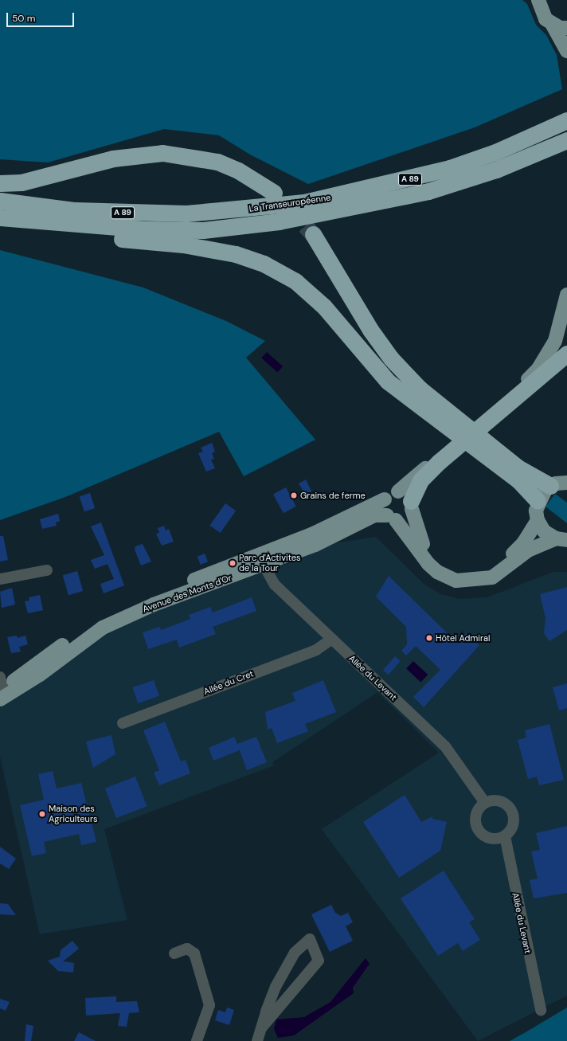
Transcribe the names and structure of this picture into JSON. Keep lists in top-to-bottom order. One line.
{"streets":{"highway":["A 89","La Transeuropéenne"],"main road":["Avenue des Monts d'Or"],"street":["Allée du Levant","Allée du Cret"]},"crossings":[["Avenue des Monts d'Or","Allée du Levant"],["Allée du Levant","Allée du Cret"]],"places":["Grains de ferme","Parc d'Activites de la Tour","Hôtel Admiral","Maison des Agriculteurs"],"scale_bar":"50 m"}
